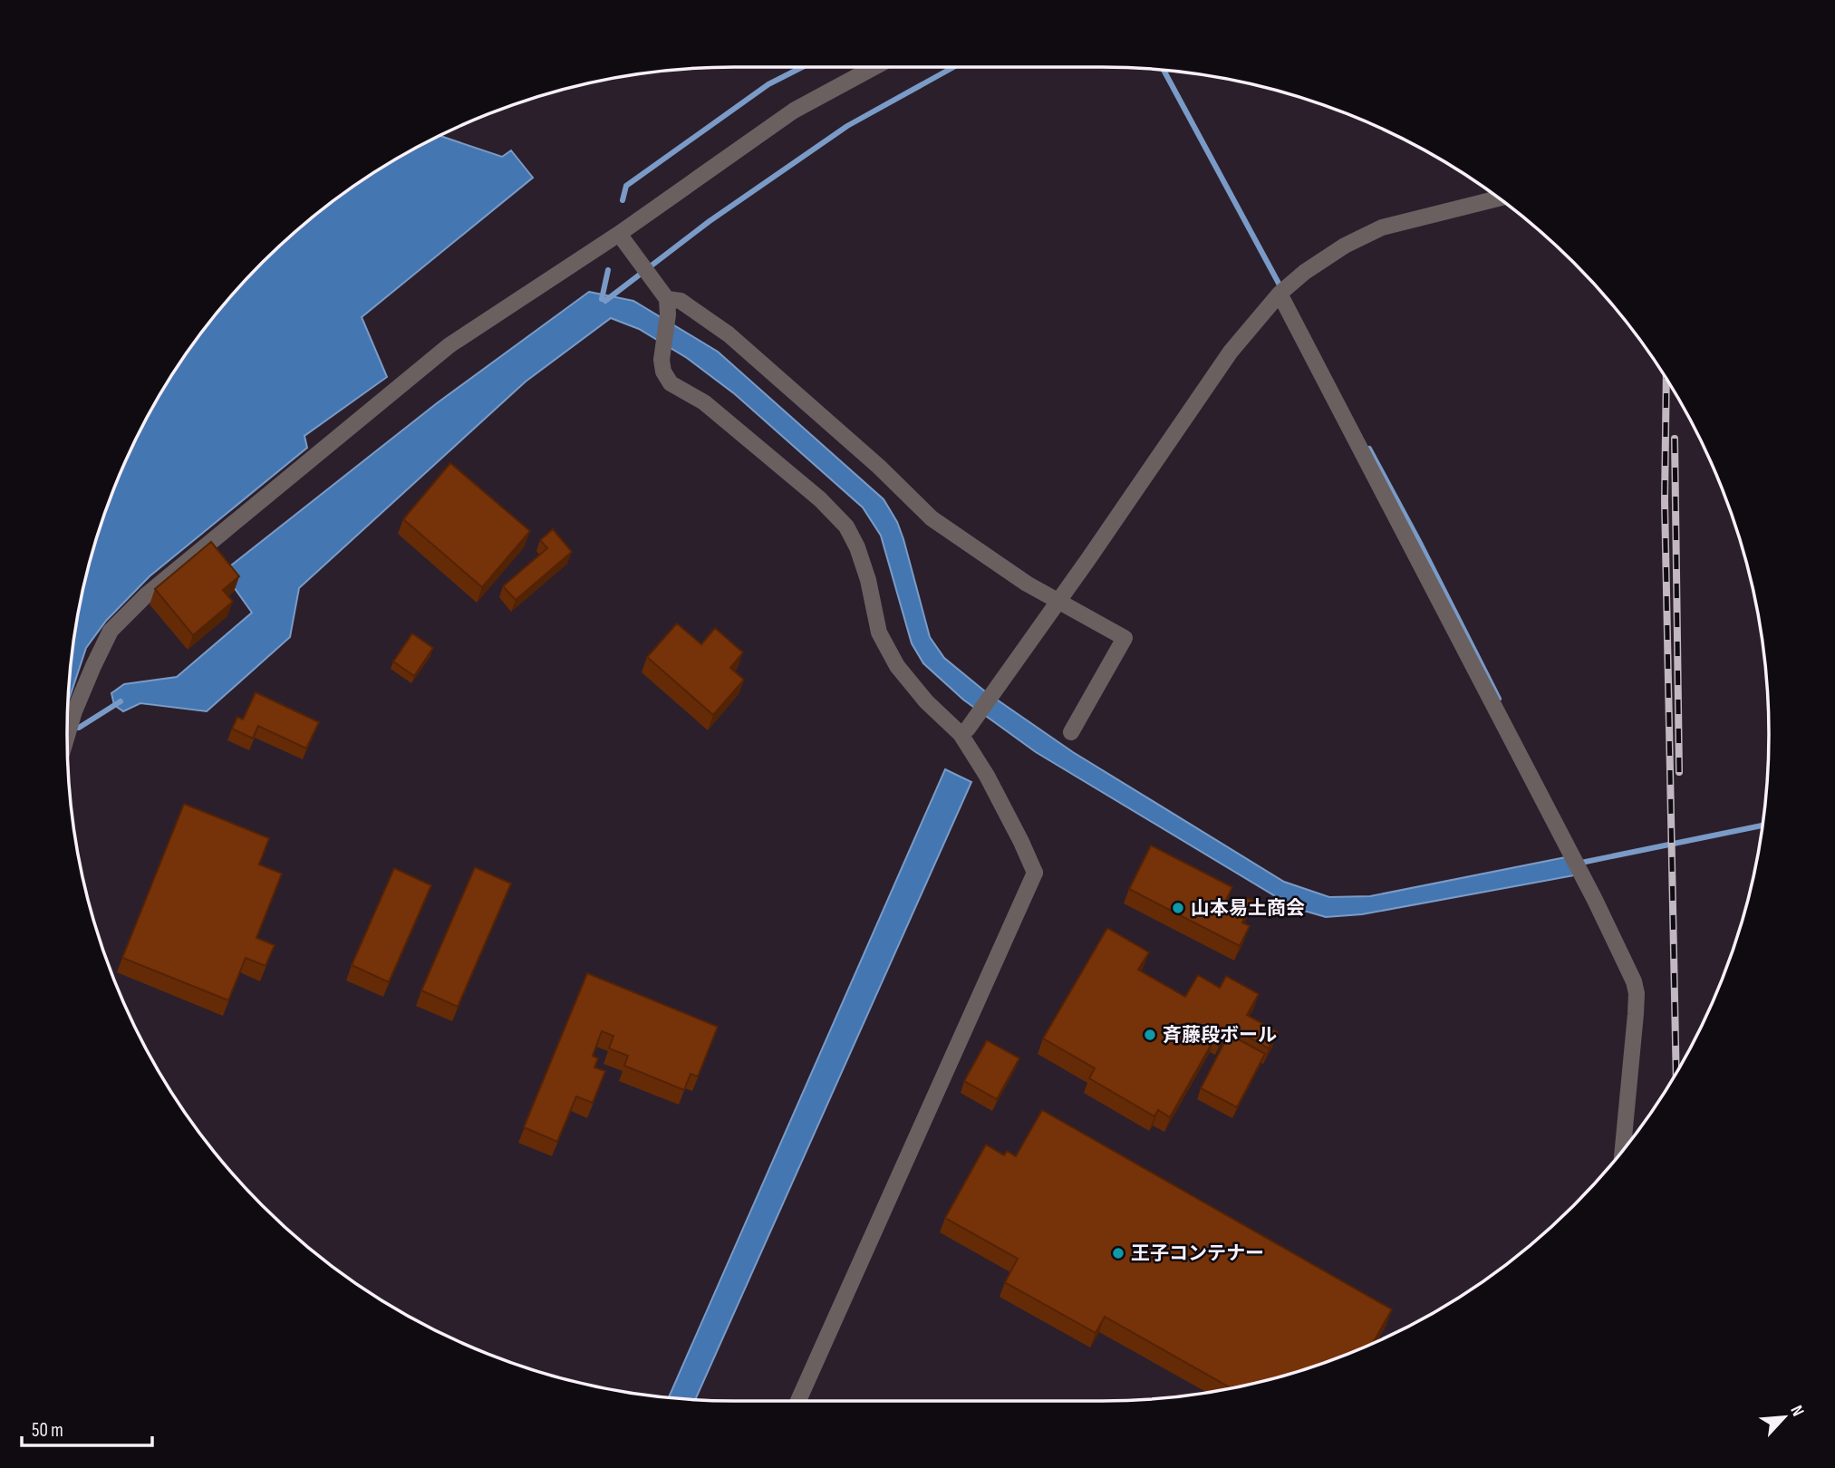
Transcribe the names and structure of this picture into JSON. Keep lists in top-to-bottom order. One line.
{"places":["山本易土商会","斉藤段ボール","王子コンテナー"],"scale_bar":"50 m","north":"top right"}
